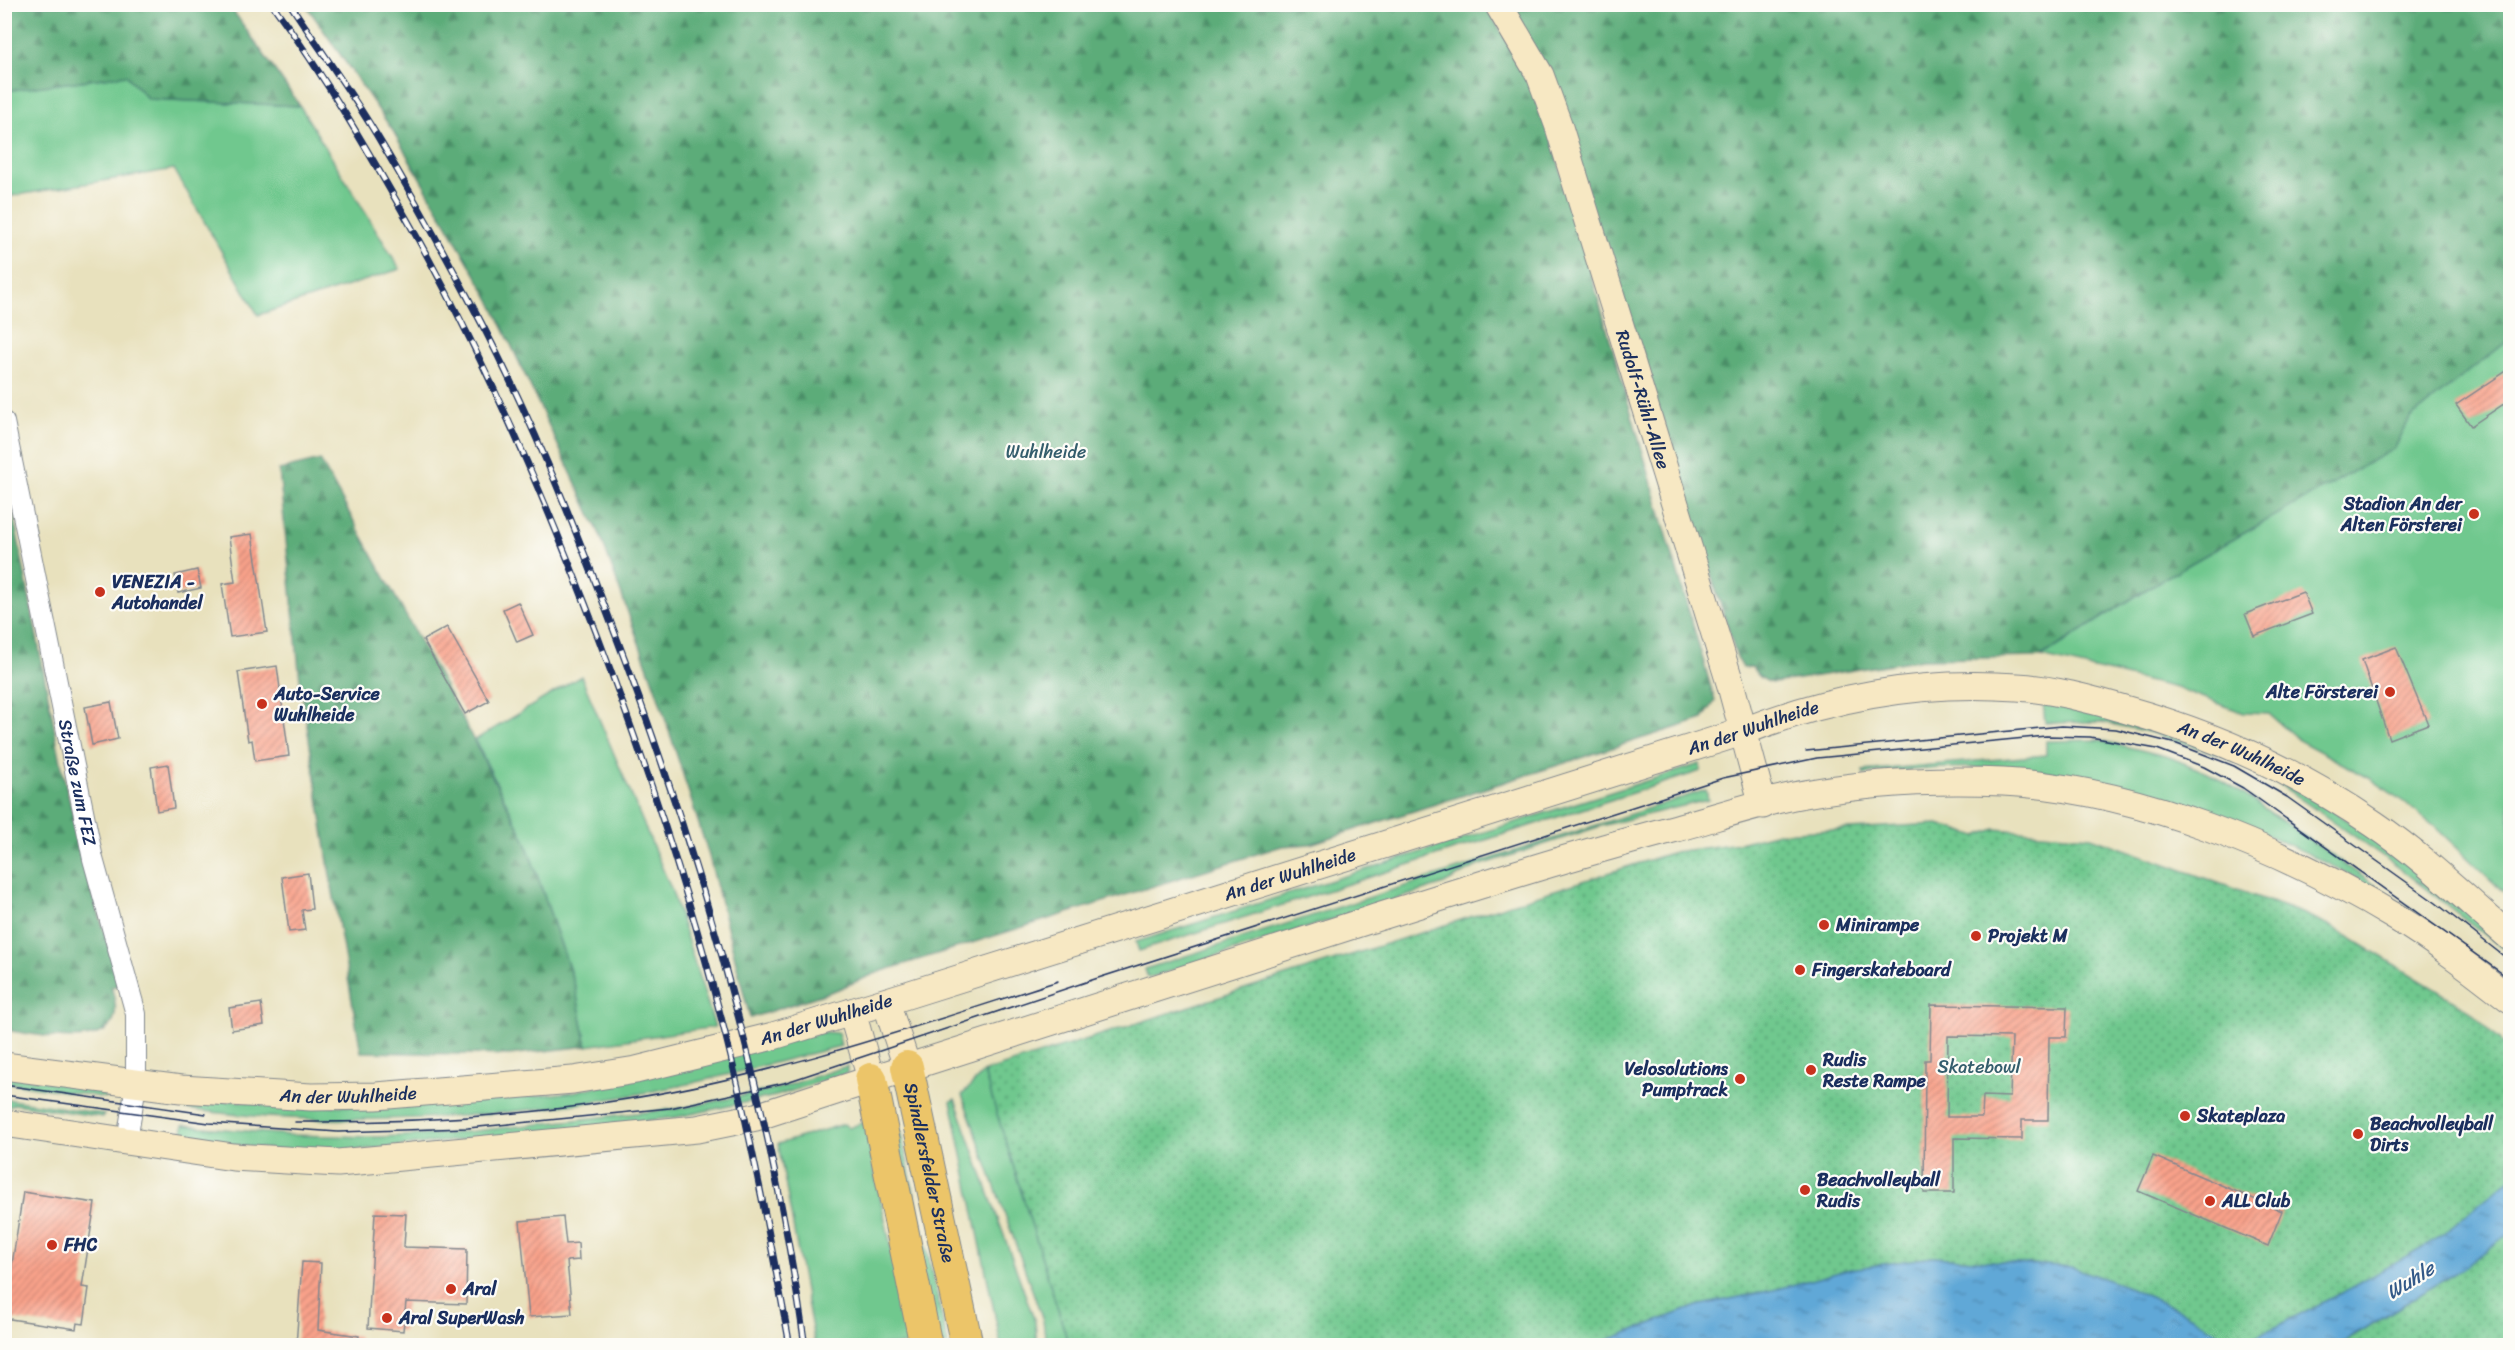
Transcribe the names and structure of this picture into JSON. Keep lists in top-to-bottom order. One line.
{"streets":{"highway":["Spindlersfelder Straße"],"main road":["Rudolf-Rühl-Allee","An der Wuhlheide"],"street":["Straße zum FEZ"]},"crossings":[["Rudolf-Rühl-Allee","An der Wuhlheide"],["An der Wuhlheide","Straße zum FEZ"],["An der Wuhlheide","Spindlersfelder Straße"]],"water":["Wuhle"],"parks":["Wuhlheide","Skatebowl"],"places":["Stadion An der Alten Försterei","VENEZIA - Autohandel","Alte Försterei","Auto-Service Wuhlheide","Minirampe","Projekt M","Fingerskateboard","Rudis Reste Rampe","Velosolutions Pumptrack","Skateplaza","Beachvolleyball Dirts","Beachvolleyball Rudis","ALL Club","FHC","Aral","Aral SuperWash"]}
